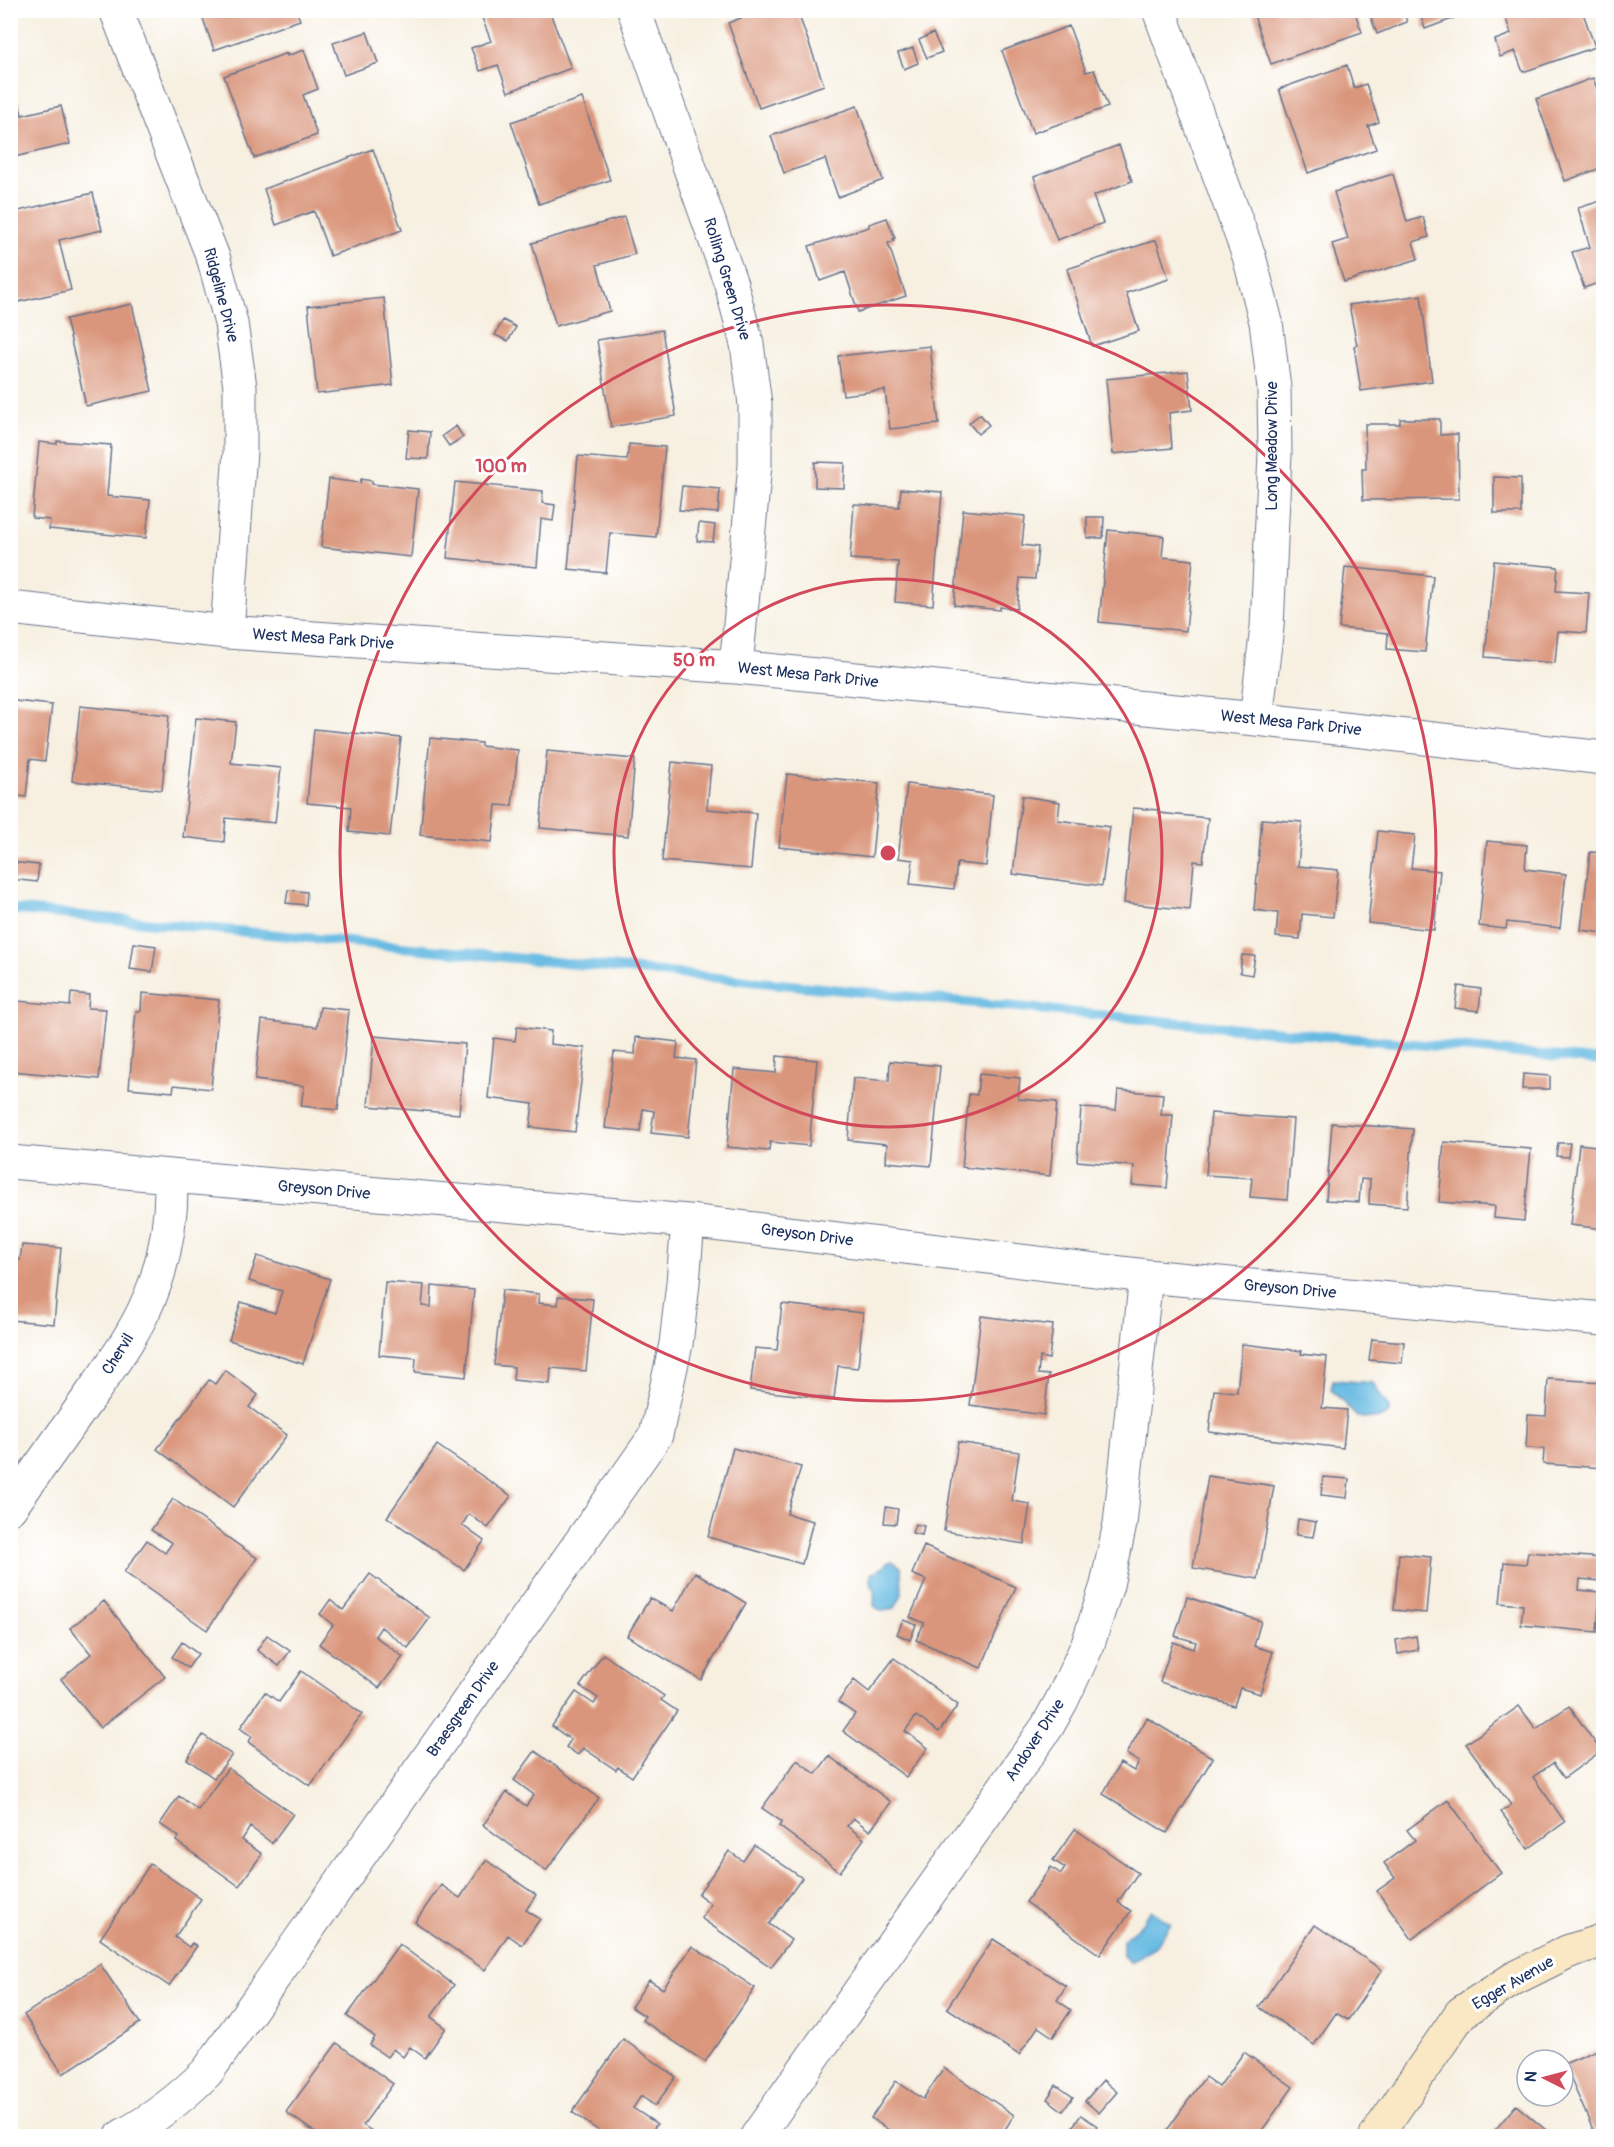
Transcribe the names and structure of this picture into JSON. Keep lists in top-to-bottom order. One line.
{"streets":{"street":["Rolling Green Drive","Ridgeline Drive","Long Meadow Drive","West Mesa Park Drive","Greyson Drive","Chervil","Braesgreen Drive","Andover Drive","Egger Avenue"]},"crossings":[["Rolling Green Drive","West Mesa Park Drive"],["Ridgeline Drive","West Mesa Park Drive"],["Long Meadow Drive","West Mesa Park Drive"],["Greyson Drive","Chervil"],["Greyson Drive","Braesgreen Drive"],["Greyson Drive","Andover Drive"]],"north":"left","rings":["100 m","50 m"]}
